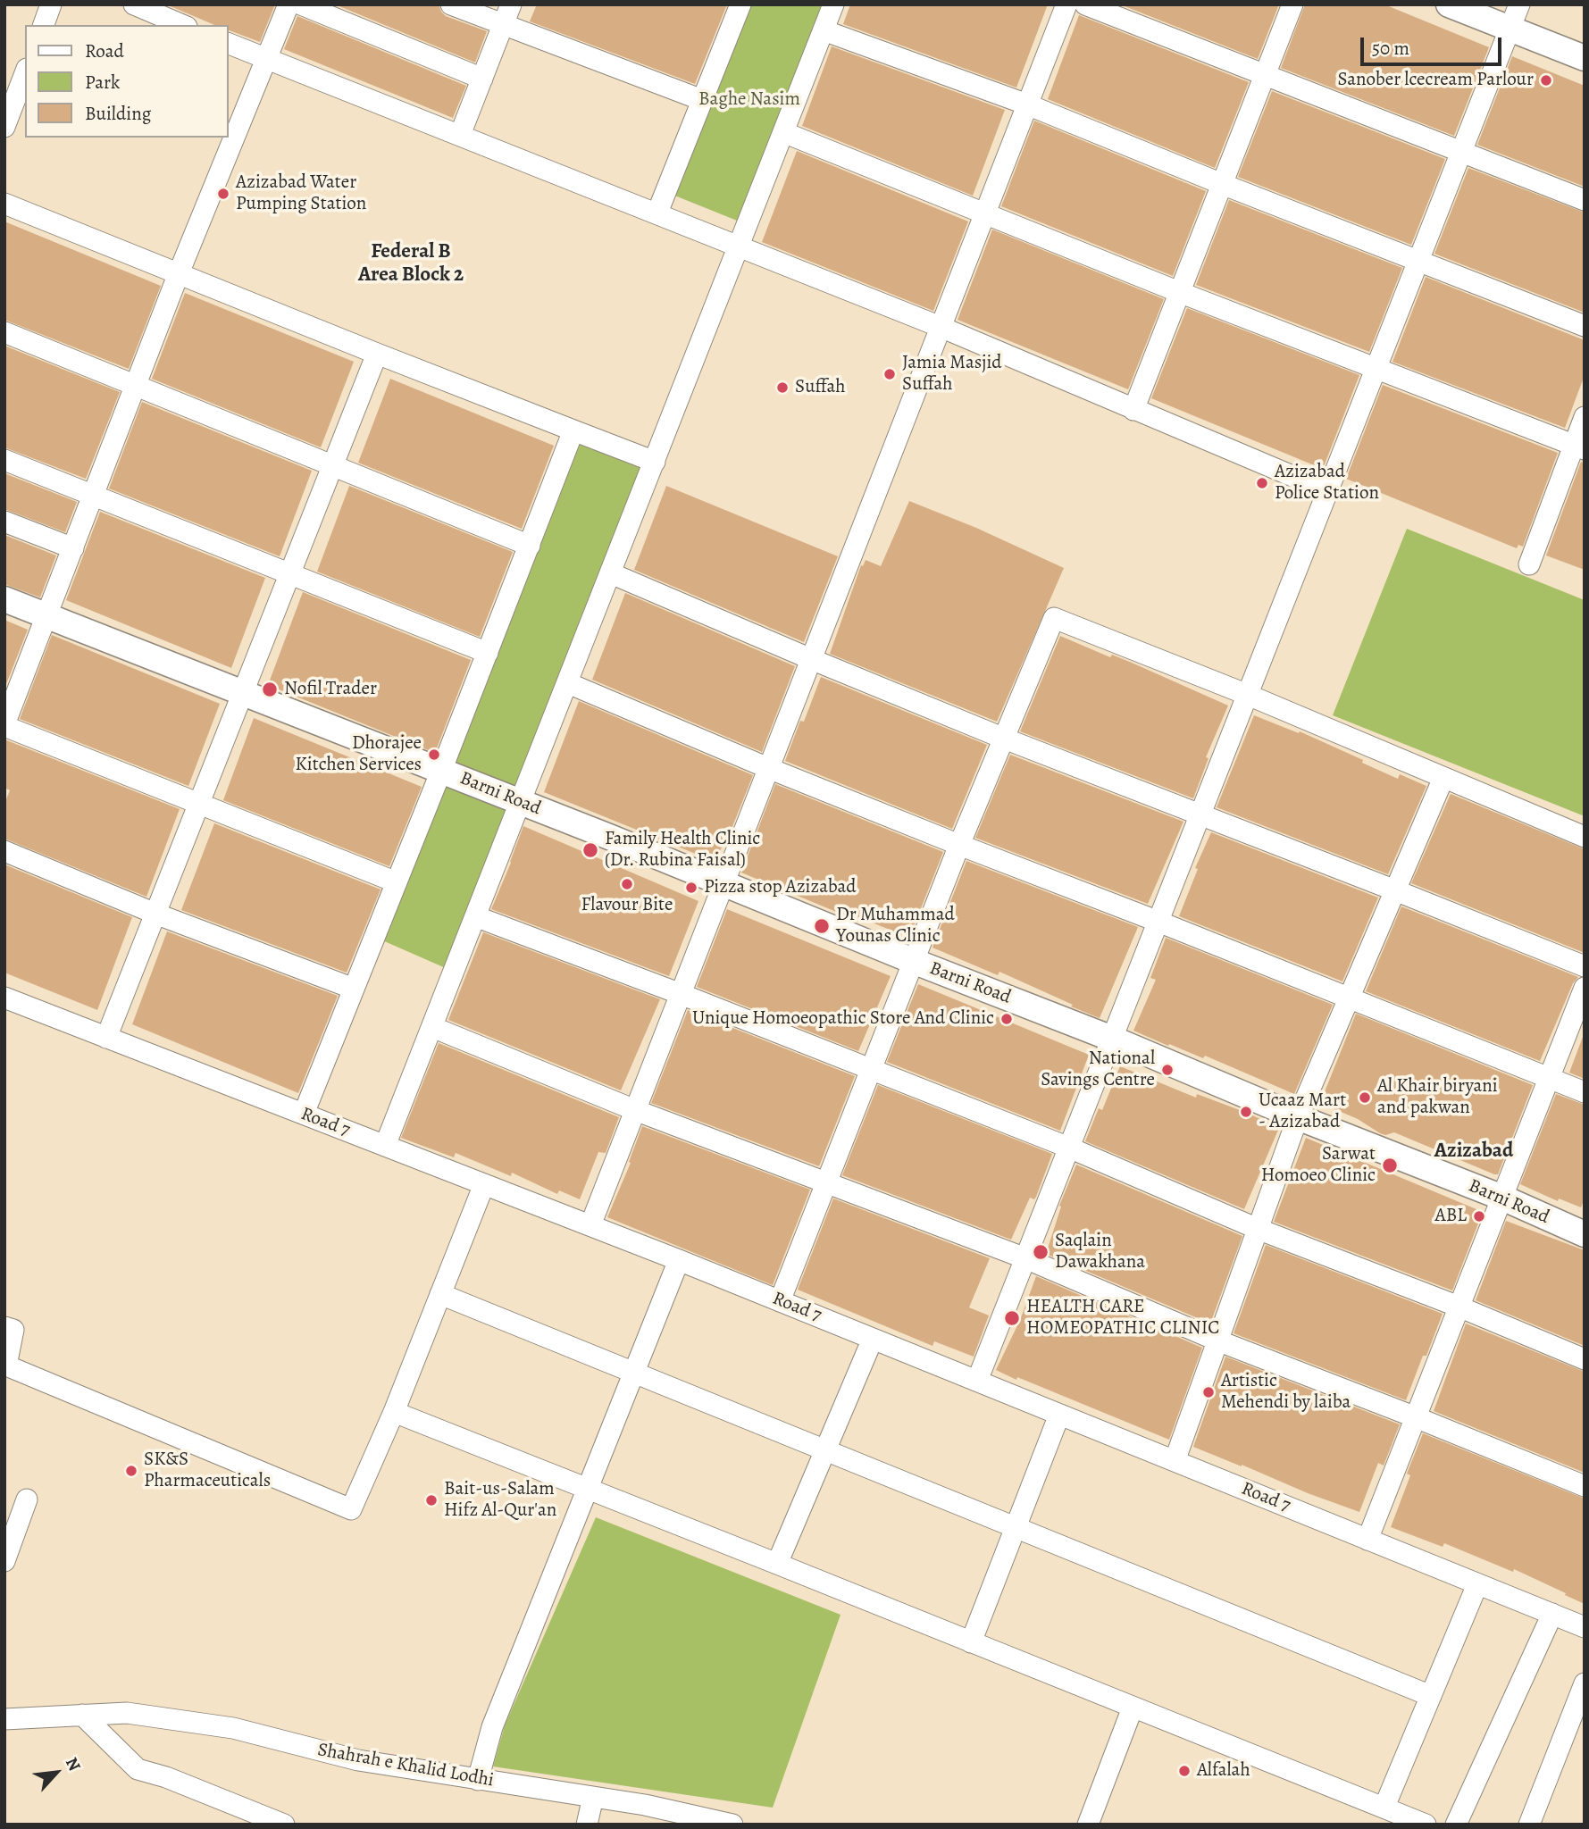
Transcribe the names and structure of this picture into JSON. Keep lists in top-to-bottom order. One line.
{"streets":{"street":["Barni Road","Road 7","Shahrah e Khalid Lodhi"]},"districts":["Federal B Area Block 2","Azizabad"],"parks":["Baghe Nasim"],"places":["Sanober lcecream Parlour","Azizabad Water Pumping Station","Jamia Masjid Suffah","Suffah","Azizabad Police Station","Nofil Trader","Dhorajee Kitchen Services","Family Health Clinic (Dr. Rubina Faisal)","Flavour Bite","Pizza stop Azizabad","Dr Muhammad Younas Clinic","Unique Homoeopathic Store And Clinic","National Savings Centre","Al Khair biryani and pakwan","Ucaaz Mart - Azizabad","Sarwat Homoeo Clinic","ABL","Saqlain Dawakhana","HEALTH CARE HOMEOPATHIC CLINIC","Artistic Mehendi by laiba","SK&S Pharmaceuticals","Bait-us-Salam Hifz Al-Qur'an","Alfalah"],"legend":["Road","Park","Building"],"scale_bar":"50 m","north":"top right"}
